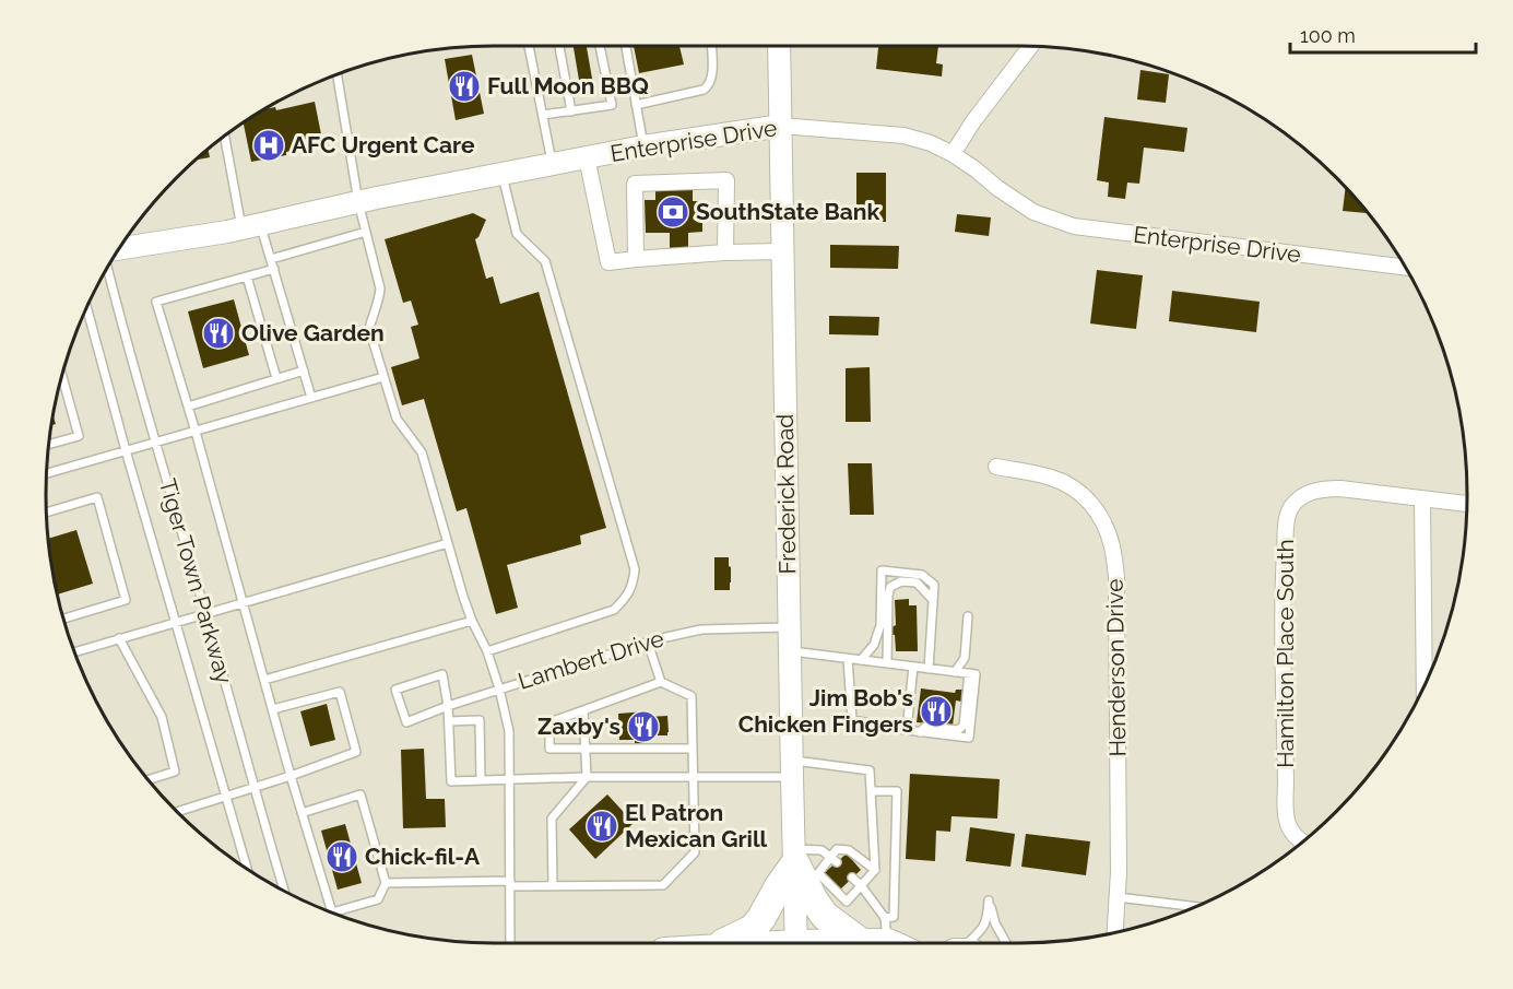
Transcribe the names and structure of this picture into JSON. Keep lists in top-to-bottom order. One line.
{"streets":{"main road":["Enterprise Drive","Frederick Road"],"street":["Hamilton Place South","Henderson Drive"],"lane":["Tiger Town Parkway","Lambert Drive"]},"crossings":[["Enterprise Drive","Frederick Road"],["Frederick Road","Lambert Drive"]],"places":{"restaurant":["Full Moon BBQ","Olive Garden","Jim Bob's Chicken Fingers","Zaxby's","El Patron Mexican Grill","Chick-fil-A"],"hospital":["AFC Urgent Care"],"bank":["SouthState Bank"]},"scale_bar":"100 m"}
